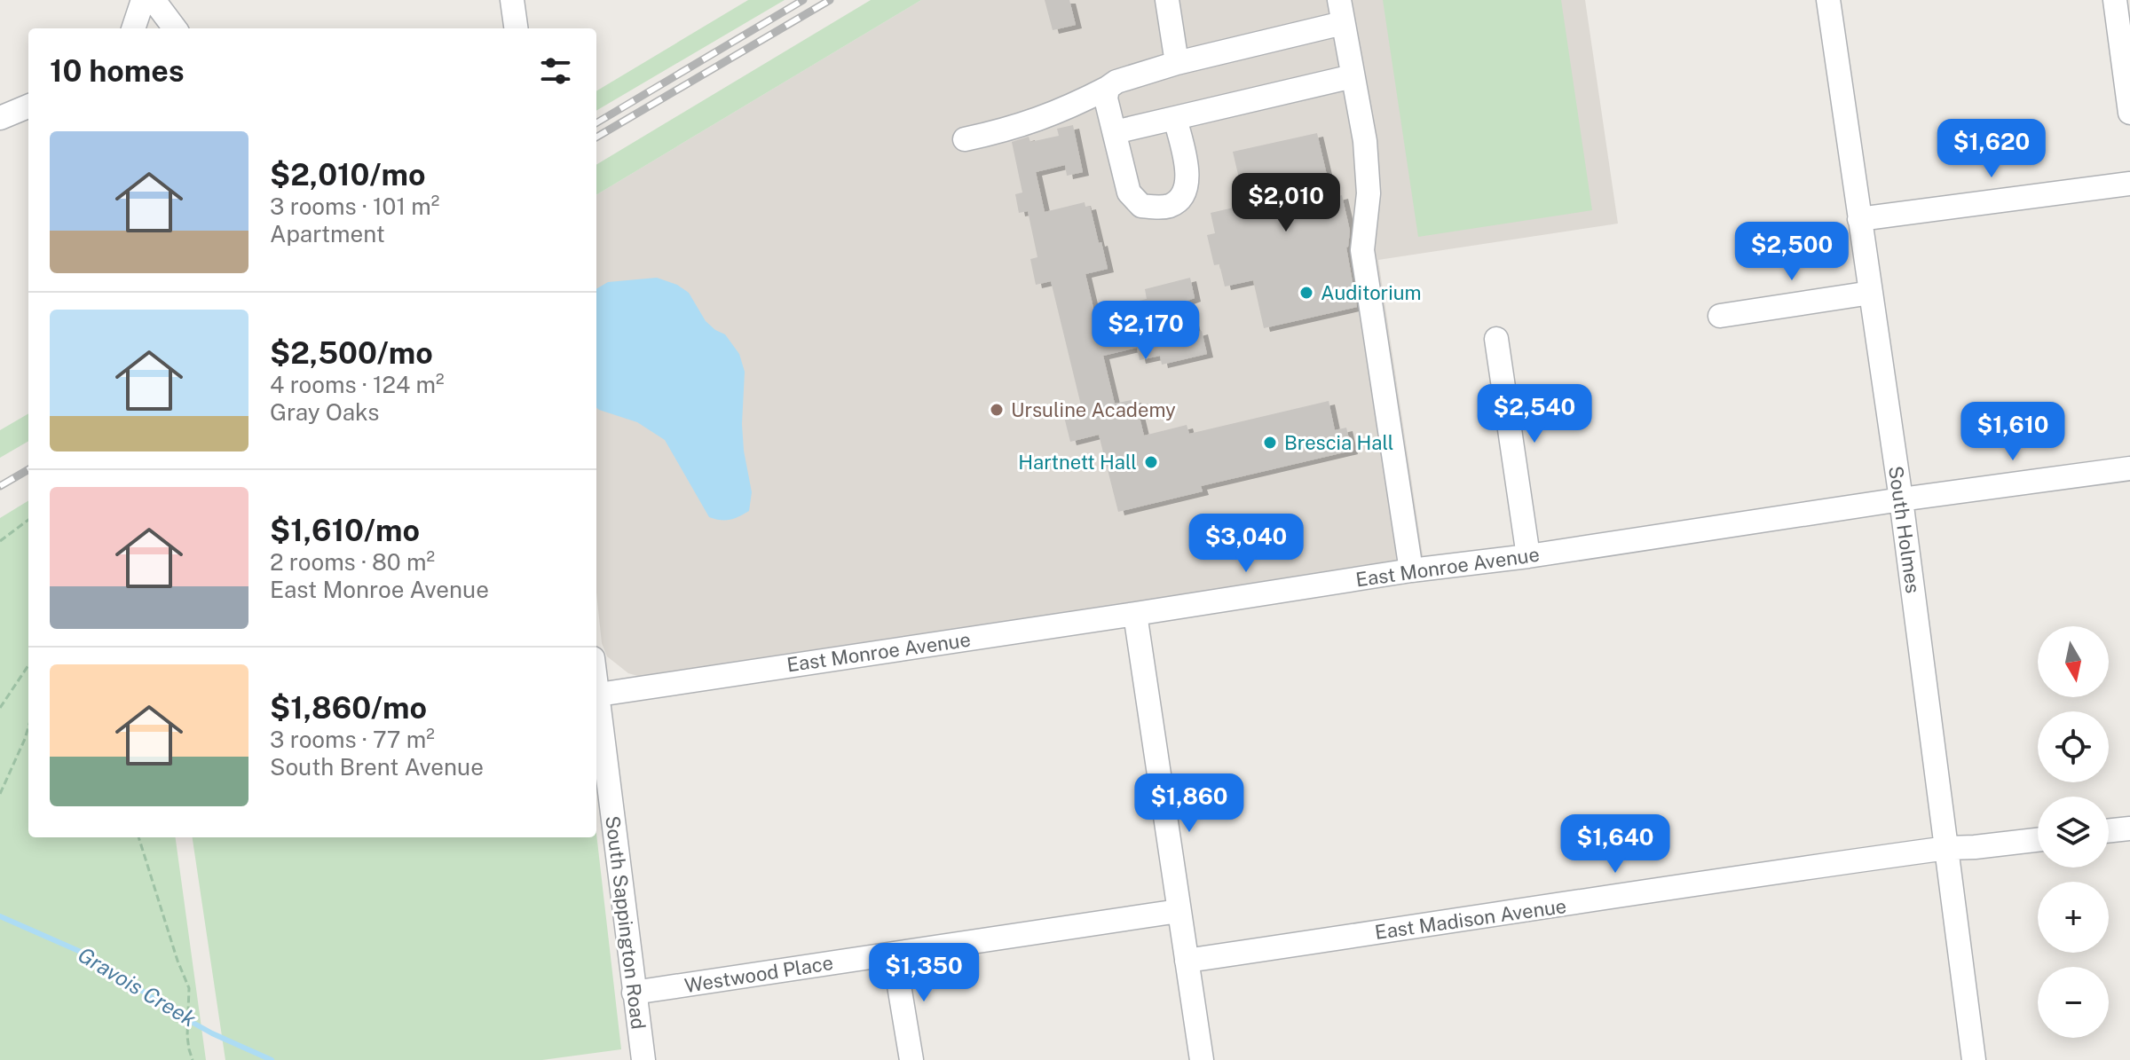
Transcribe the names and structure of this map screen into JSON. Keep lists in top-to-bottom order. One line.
{"streets":{"street":["South Holmes","East Monroe Avenue","East Madison Avenue","South Sappington Road","Westwood Place"]},"crossings":[["South Holmes","East Monroe Avenue"],["South Holmes","East Madison Avenue"],["South Sappington Road","Westwood Place"]],"water":["Gravois Creek"],"places":["Auditorium","Ursuline Academy","Brescia Hall","Hartnett Hall"],"north":"bottom","page":{"heading":"10 homes","list":[{"name":"$2,010/mo","note":"3 rooms · 101 m² · Apartment"},{"name":"$2,500/mo","note":"4 rooms · 124 m² · Gray Oaks"},{"name":"$1,610/mo","note":"2 rooms · 80 m² · East Monroe Avenue"},{"name":"$1,860/mo","note":"3 rooms · 77 m² · South Brent Avenue"}],"price":["$1,620","$2,010","$2,500","$2,170","$2,540","$1,610","$3,040","$1,860","$1,640","$1,350"],"map_buttons":["+","−"]}}
